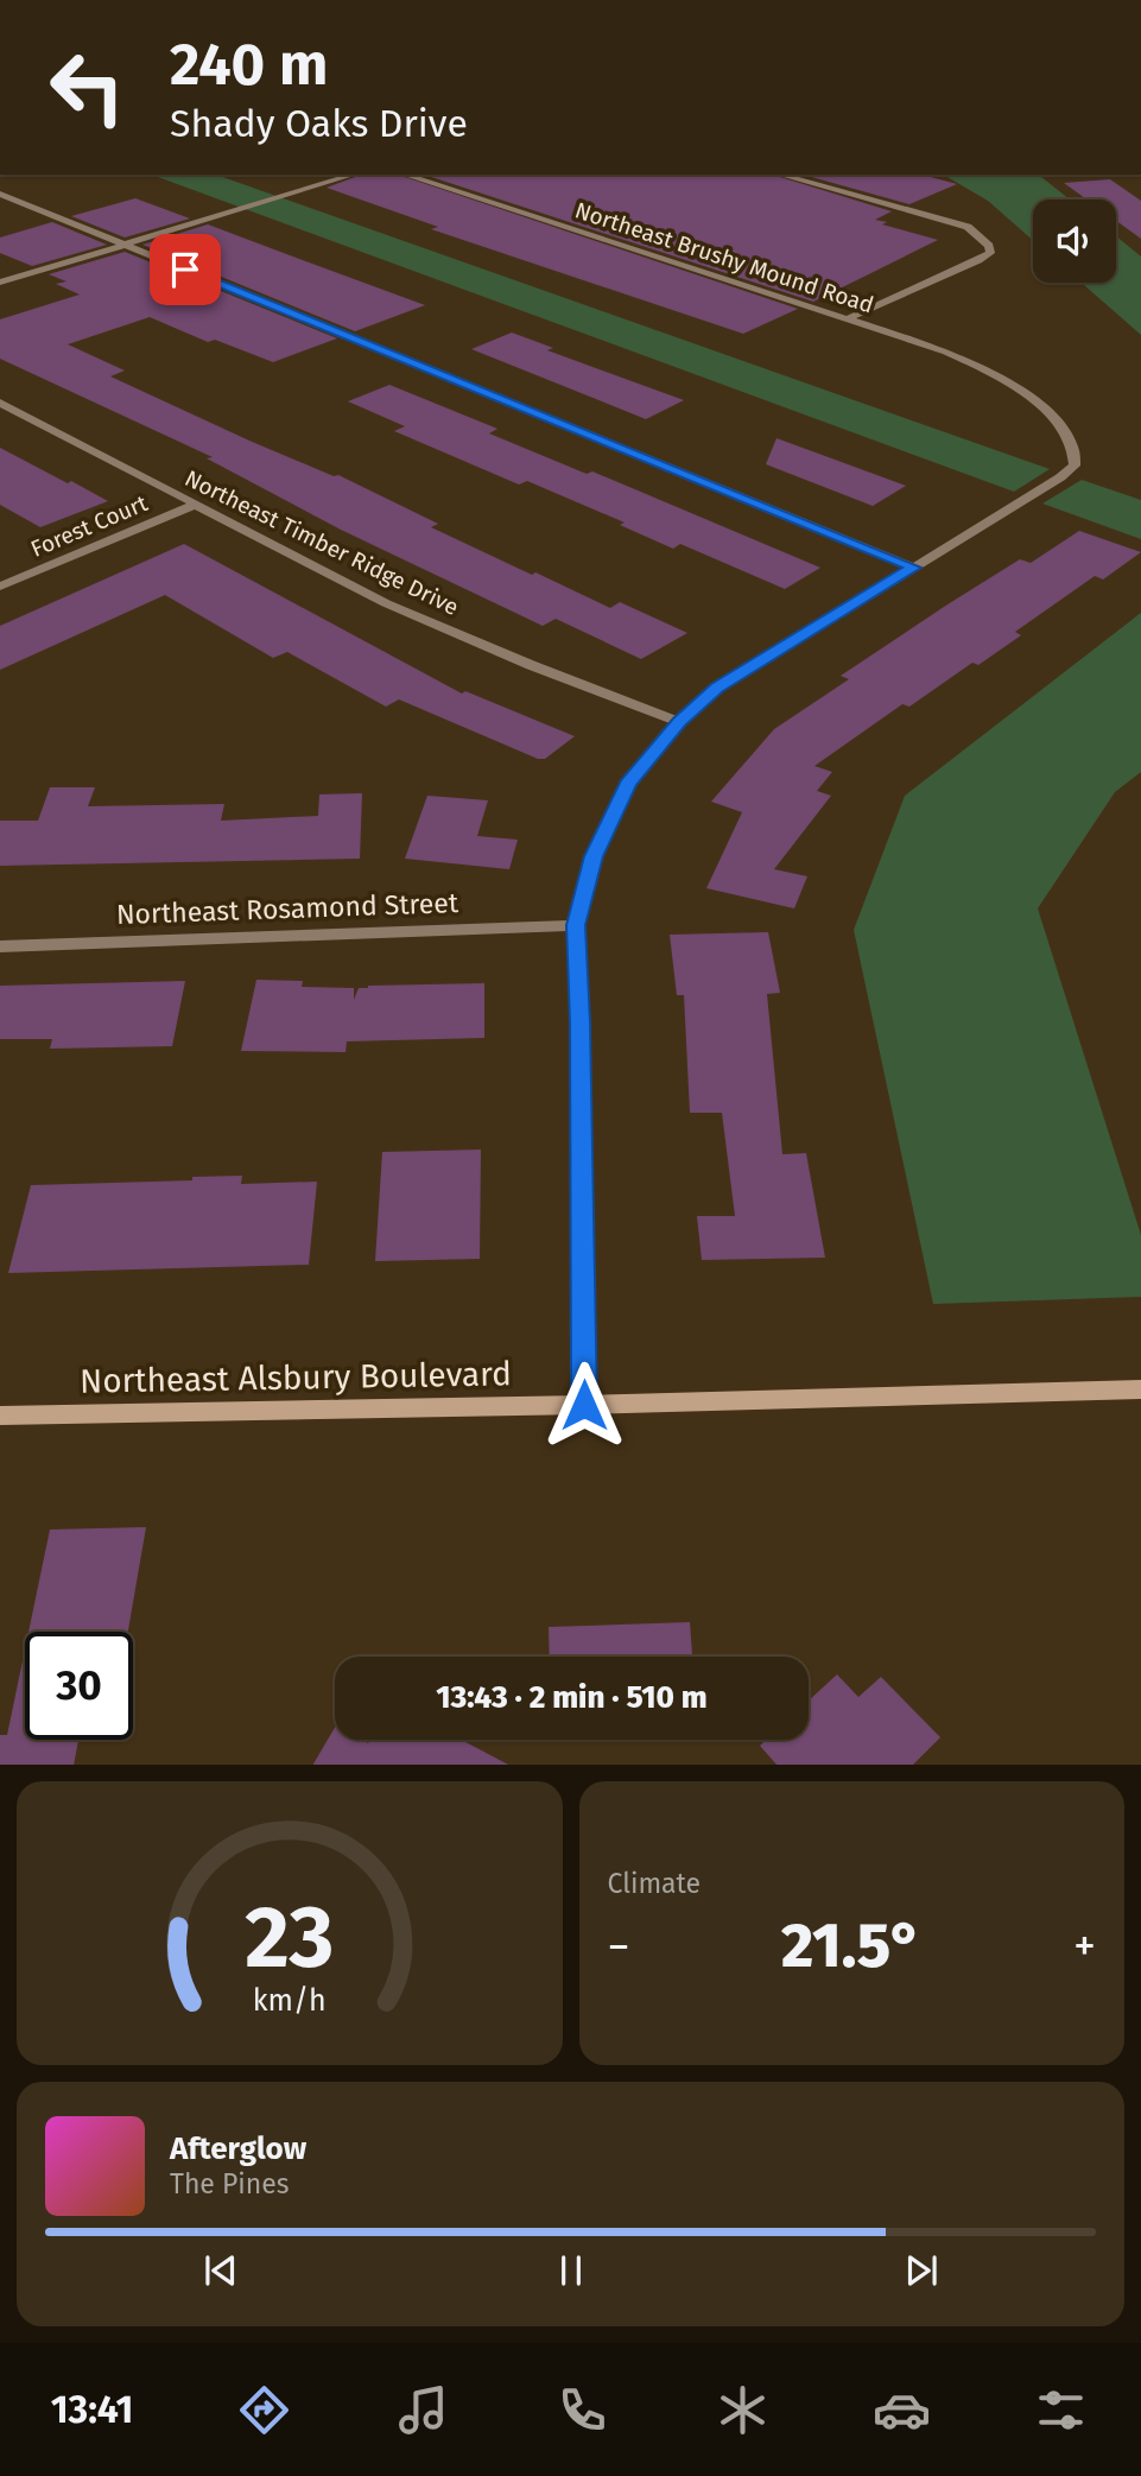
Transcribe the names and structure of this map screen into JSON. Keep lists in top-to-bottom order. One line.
{"streets":{"main road":["Northeast Alsbury Boulevard"],"street":["Northeast Brushy Mound Road","Forest Court","Northeast Timber Ridge Drive","Northeast Rosamond Street"]},"crossings":[["Northeast Brushy Mound Road","Northeast Timber Ridge Drive"],["Northeast Brushy Mound Road","Northeast Rosamond Street"],["Northeast Brushy Mound Road","Northeast Alsbury Boulevard"],["Forest Court","Northeast Timber Ridge Drive"]],"page":{"turn":["240 m","Shady Oaks Drive"],"limit":"30","trip":"13:43 · 2 min · 510 m","tile":"Climate","heat":["−","21.5°","+"],"song":["Afterglow","The Pines"],"tabs":"13:41","gauge":["23","km/h"]}}
